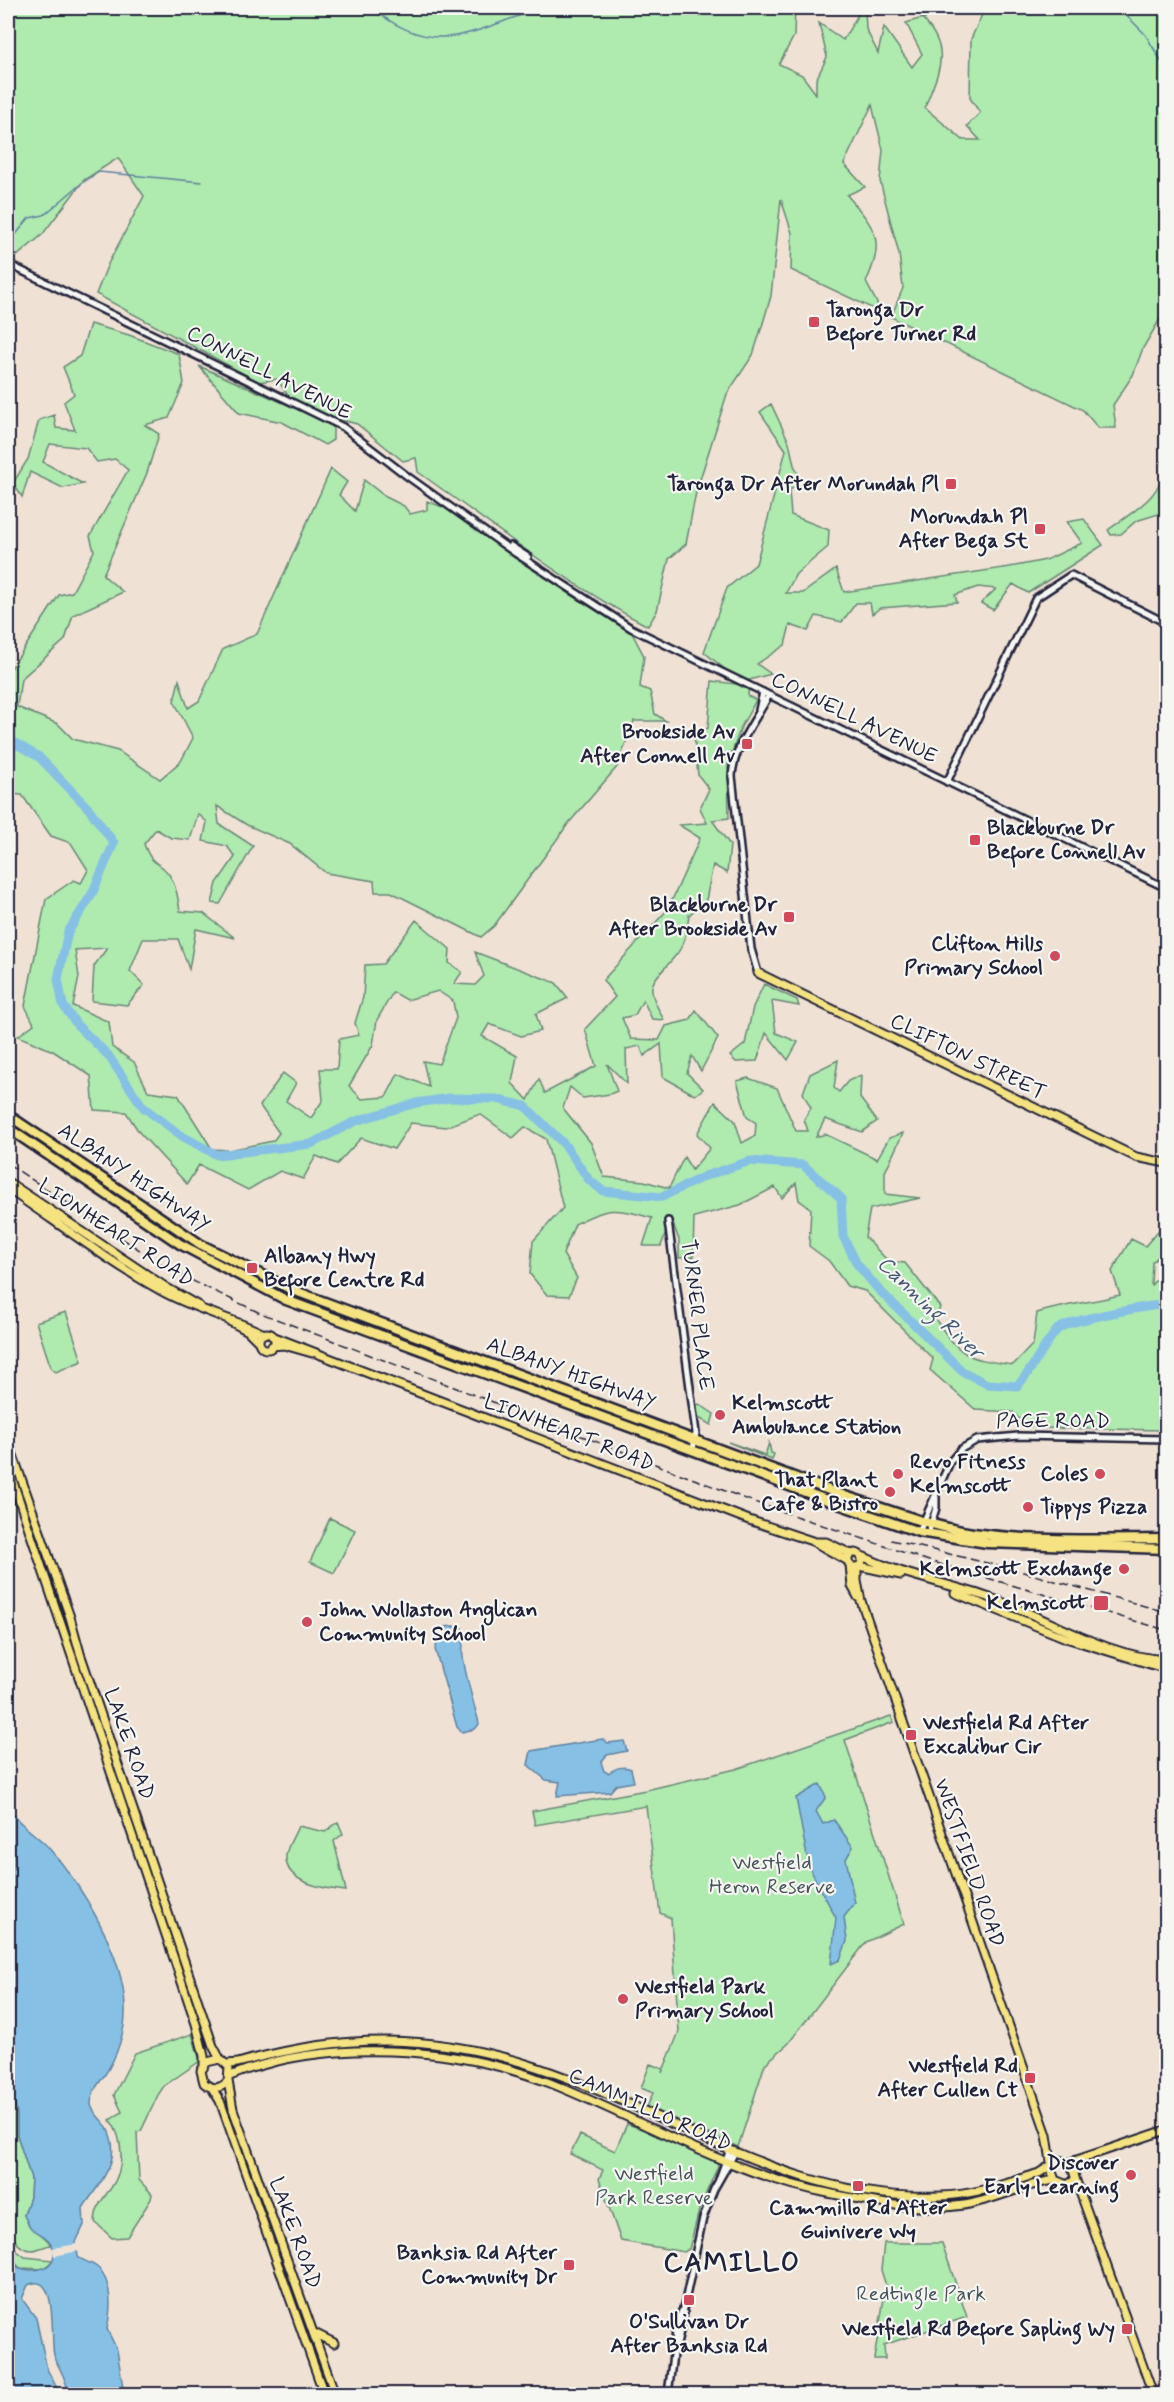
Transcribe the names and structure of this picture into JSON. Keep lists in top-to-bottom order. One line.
{"streets":{"highway":["ALBANY HIGHWAY"],"main road":["CLIFTON STREET","LIONHEART ROAD","LAKE ROAD","WESTFIELD ROAD","CAMMILLO ROAD"],"street":["CONNELL AVENUE","TURNER PLACE","PAGE ROAD"]},"crossings":[["ALBANY HIGHWAY","TURNER PLACE"],["ALBANY HIGHWAY","PAGE ROAD"],["LIONHEART ROAD","WESTFIELD ROAD"],["LAKE ROAD","CAMMILLO ROAD"],["WESTFIELD ROAD","CAMMILLO ROAD"]],"districts":["CAMILLO"],"water":["Canning River"],"parks":["Westfield Heron Reserve","Westfield Park Reserve","Redtingle Park"],"places":{"transit":["Taronga Dr Before Turner Rd","Taronga Dr After Morundah Pl","Morundah Pl After Bega St","Brookside Av After Connell Av","Blackburne Dr Before Connell Av","Blackburne Dr After Brookside Av","Albany Hwy Before Centre Rd","Kelmscott","Westfield Rd After Excalibur Cir","Westfield Rd After Cullen Ct","Cammillo Rd After Guinivere Wy","Banksia Rd After Community Dr","O'Sullivan Dr After Banksia Rd","Westfield Rd Before Sapling Wy"],"other":["Clifton Hills Primary School","Kelmscott Ambulance Station","Revo Fitness Kelmscott","Coles","That Plant Cafe & Bistro","Tippys Pizza","Kelmscott Exchange","John Wollaston Anglican Community School","Westfield Park Primary School","Discover Early Learning"]}}
